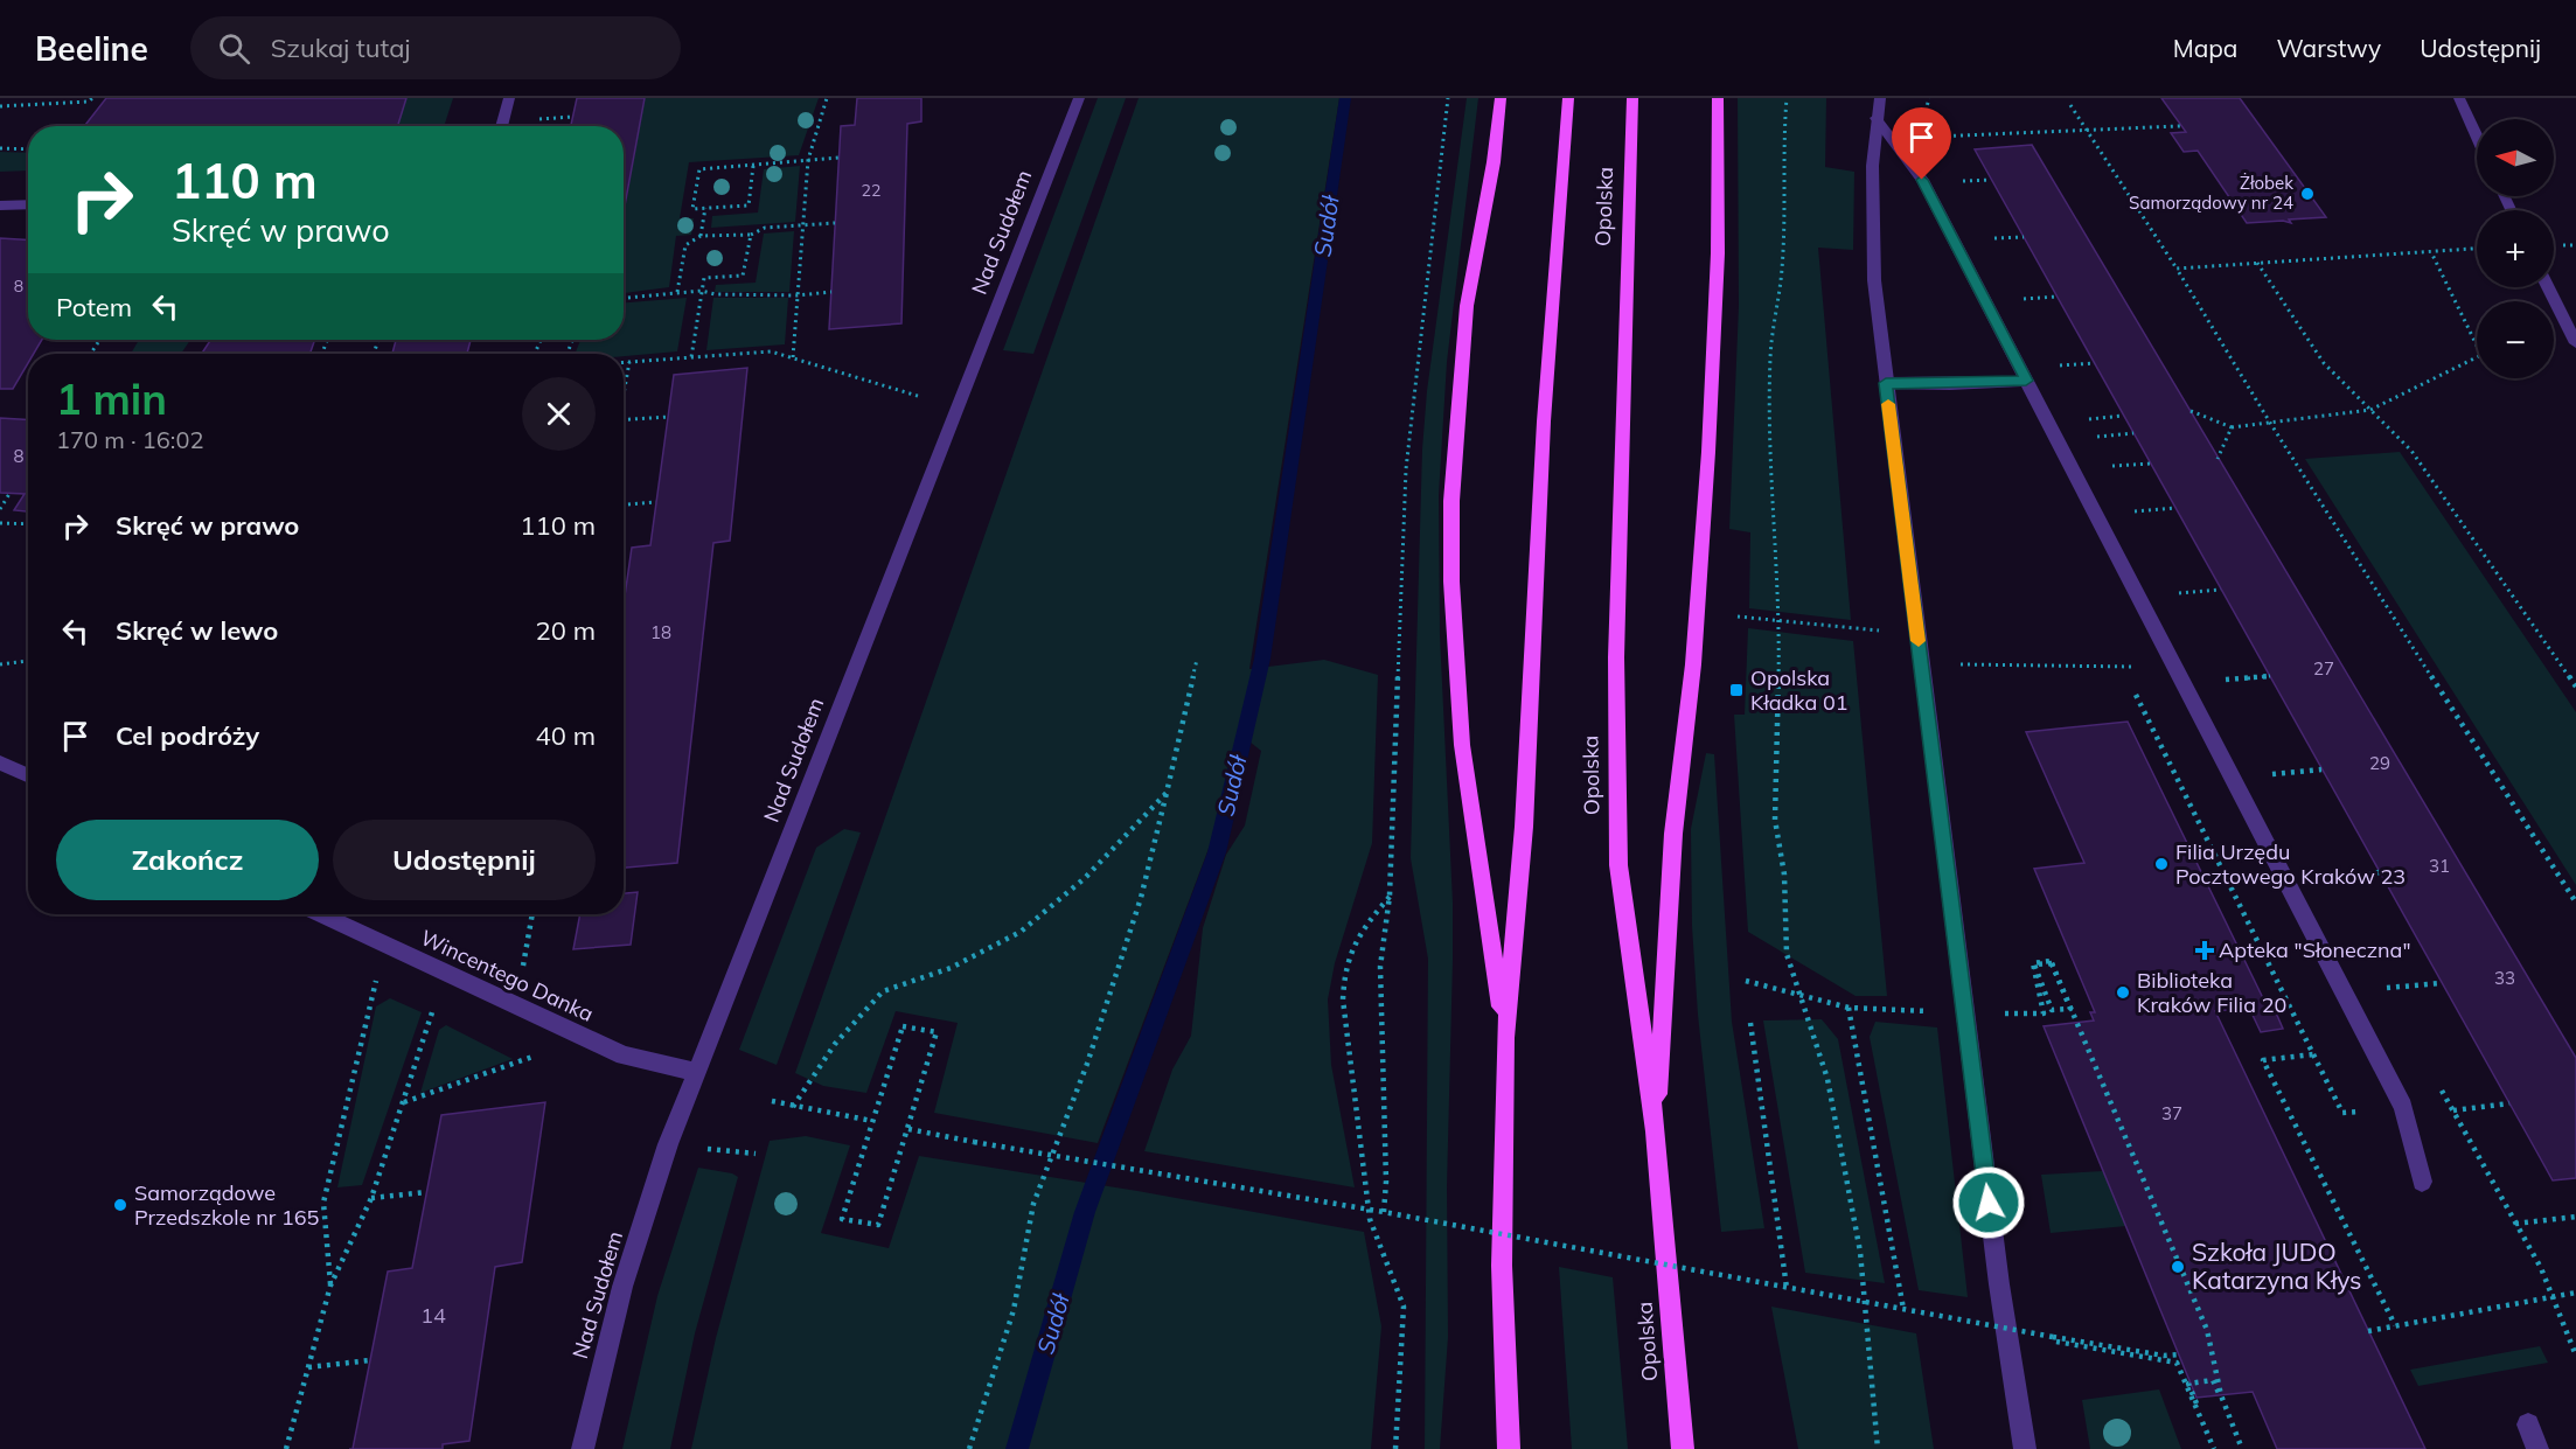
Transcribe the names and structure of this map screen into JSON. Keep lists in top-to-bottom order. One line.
{"streets":{"main road":["Opolska"],"street":["Nad Sudołem","Wincentego Danka"]},"crossings":[["Nad Sudołem","Wincentego Danka"]],"water":["Sudół"],"places":{"other":["Żłobek Samorządowy nr 24","Filia Urzędu Pocztowego Kraków 23","Biblioteka Kraków Filia 20","Samorządowe Przedszkole nr 165","Szkoła JUDO Katarzyna Kłys"],"transit":["Opolska Kładka 01"],"health":["Apteka \"Słoneczna\""]},"house_numbers":["22","8","8","18","27","29","31","33","37","14"],"north":"left","page":{"header":"Beeline","search":"Szukaj tutaj","nav":["Mapa","Warstwy","Udostępnij"],"map_buttons":["+","−"],"turn":["110 m","Skręć w prawo"],"then":"Potem","heading":["1 min","170 m · 16:02"],"list":[{"name":"Skręć w prawo","value":"110 m"},{"name":"Skręć w lewo","value":"20 m"},{"name":"Cel podróży","value":"40 m"}],"buttons":["Zakończ","Udostępnij"]}}
